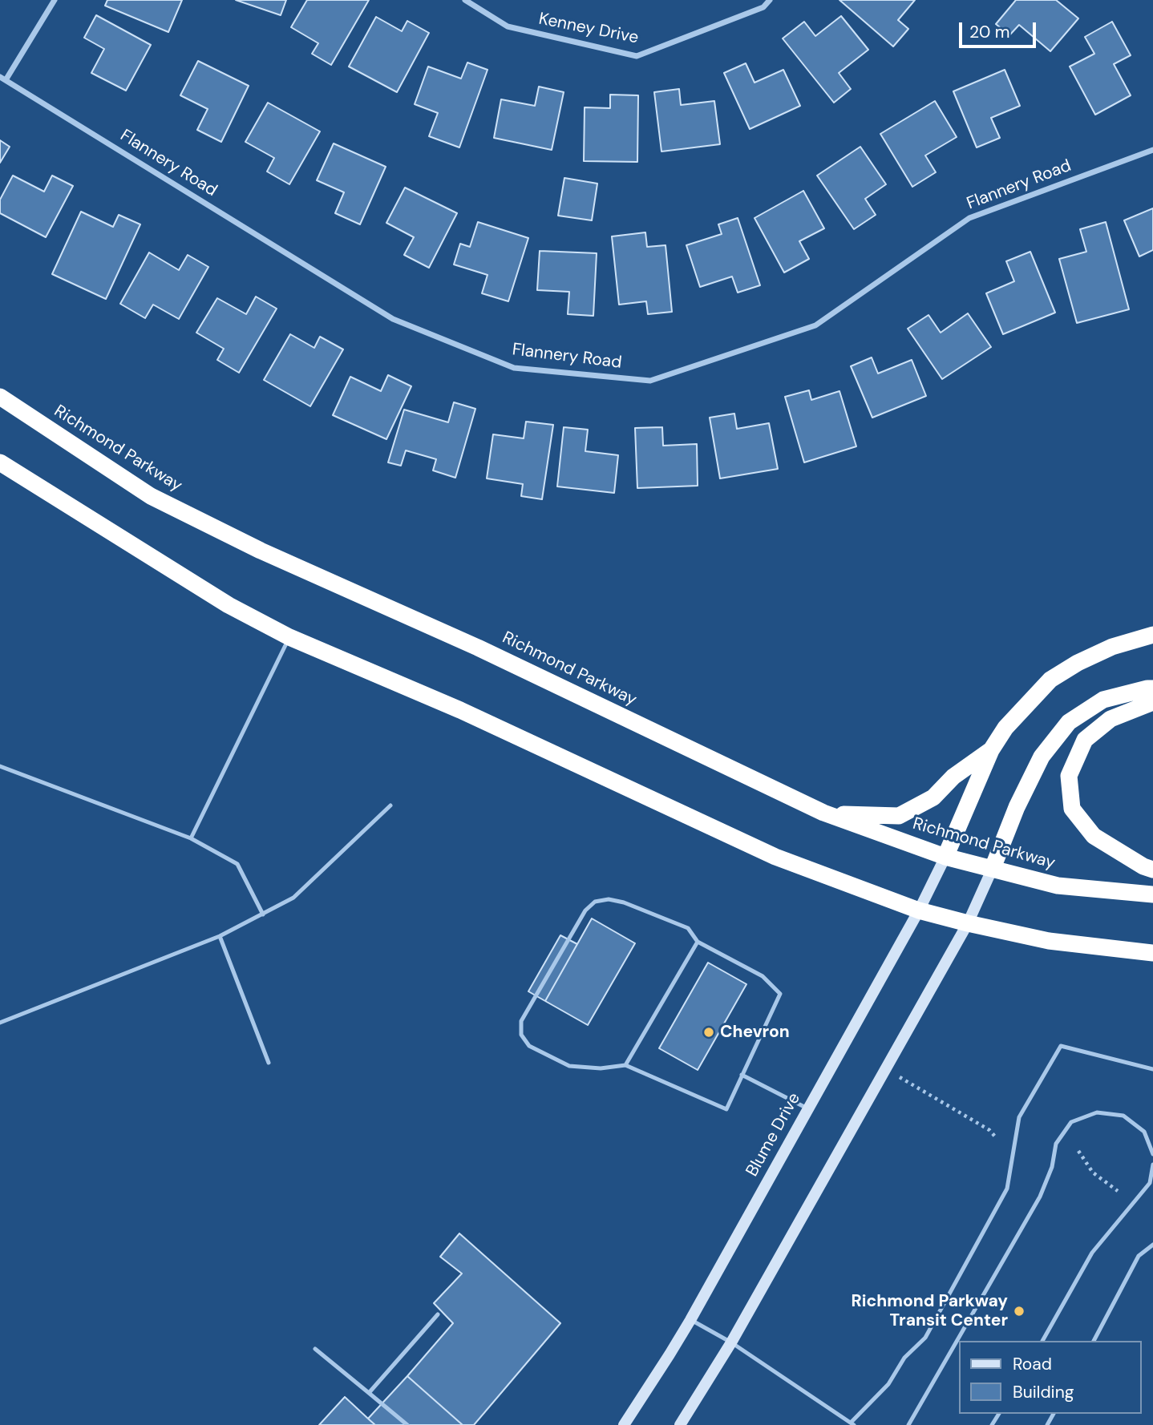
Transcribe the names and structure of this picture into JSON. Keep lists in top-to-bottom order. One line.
{"streets":{"highway":["Richmond Parkway"],"street":["Kenney Drive","Flannery Road","Blume Drive"]},"crossings":[["Richmond Parkway","Blume Drive"]],"places":["Chevron","Richmond Parkway Transit Center"],"legend":["Road","Building"],"scale_bar":"20 m"}
